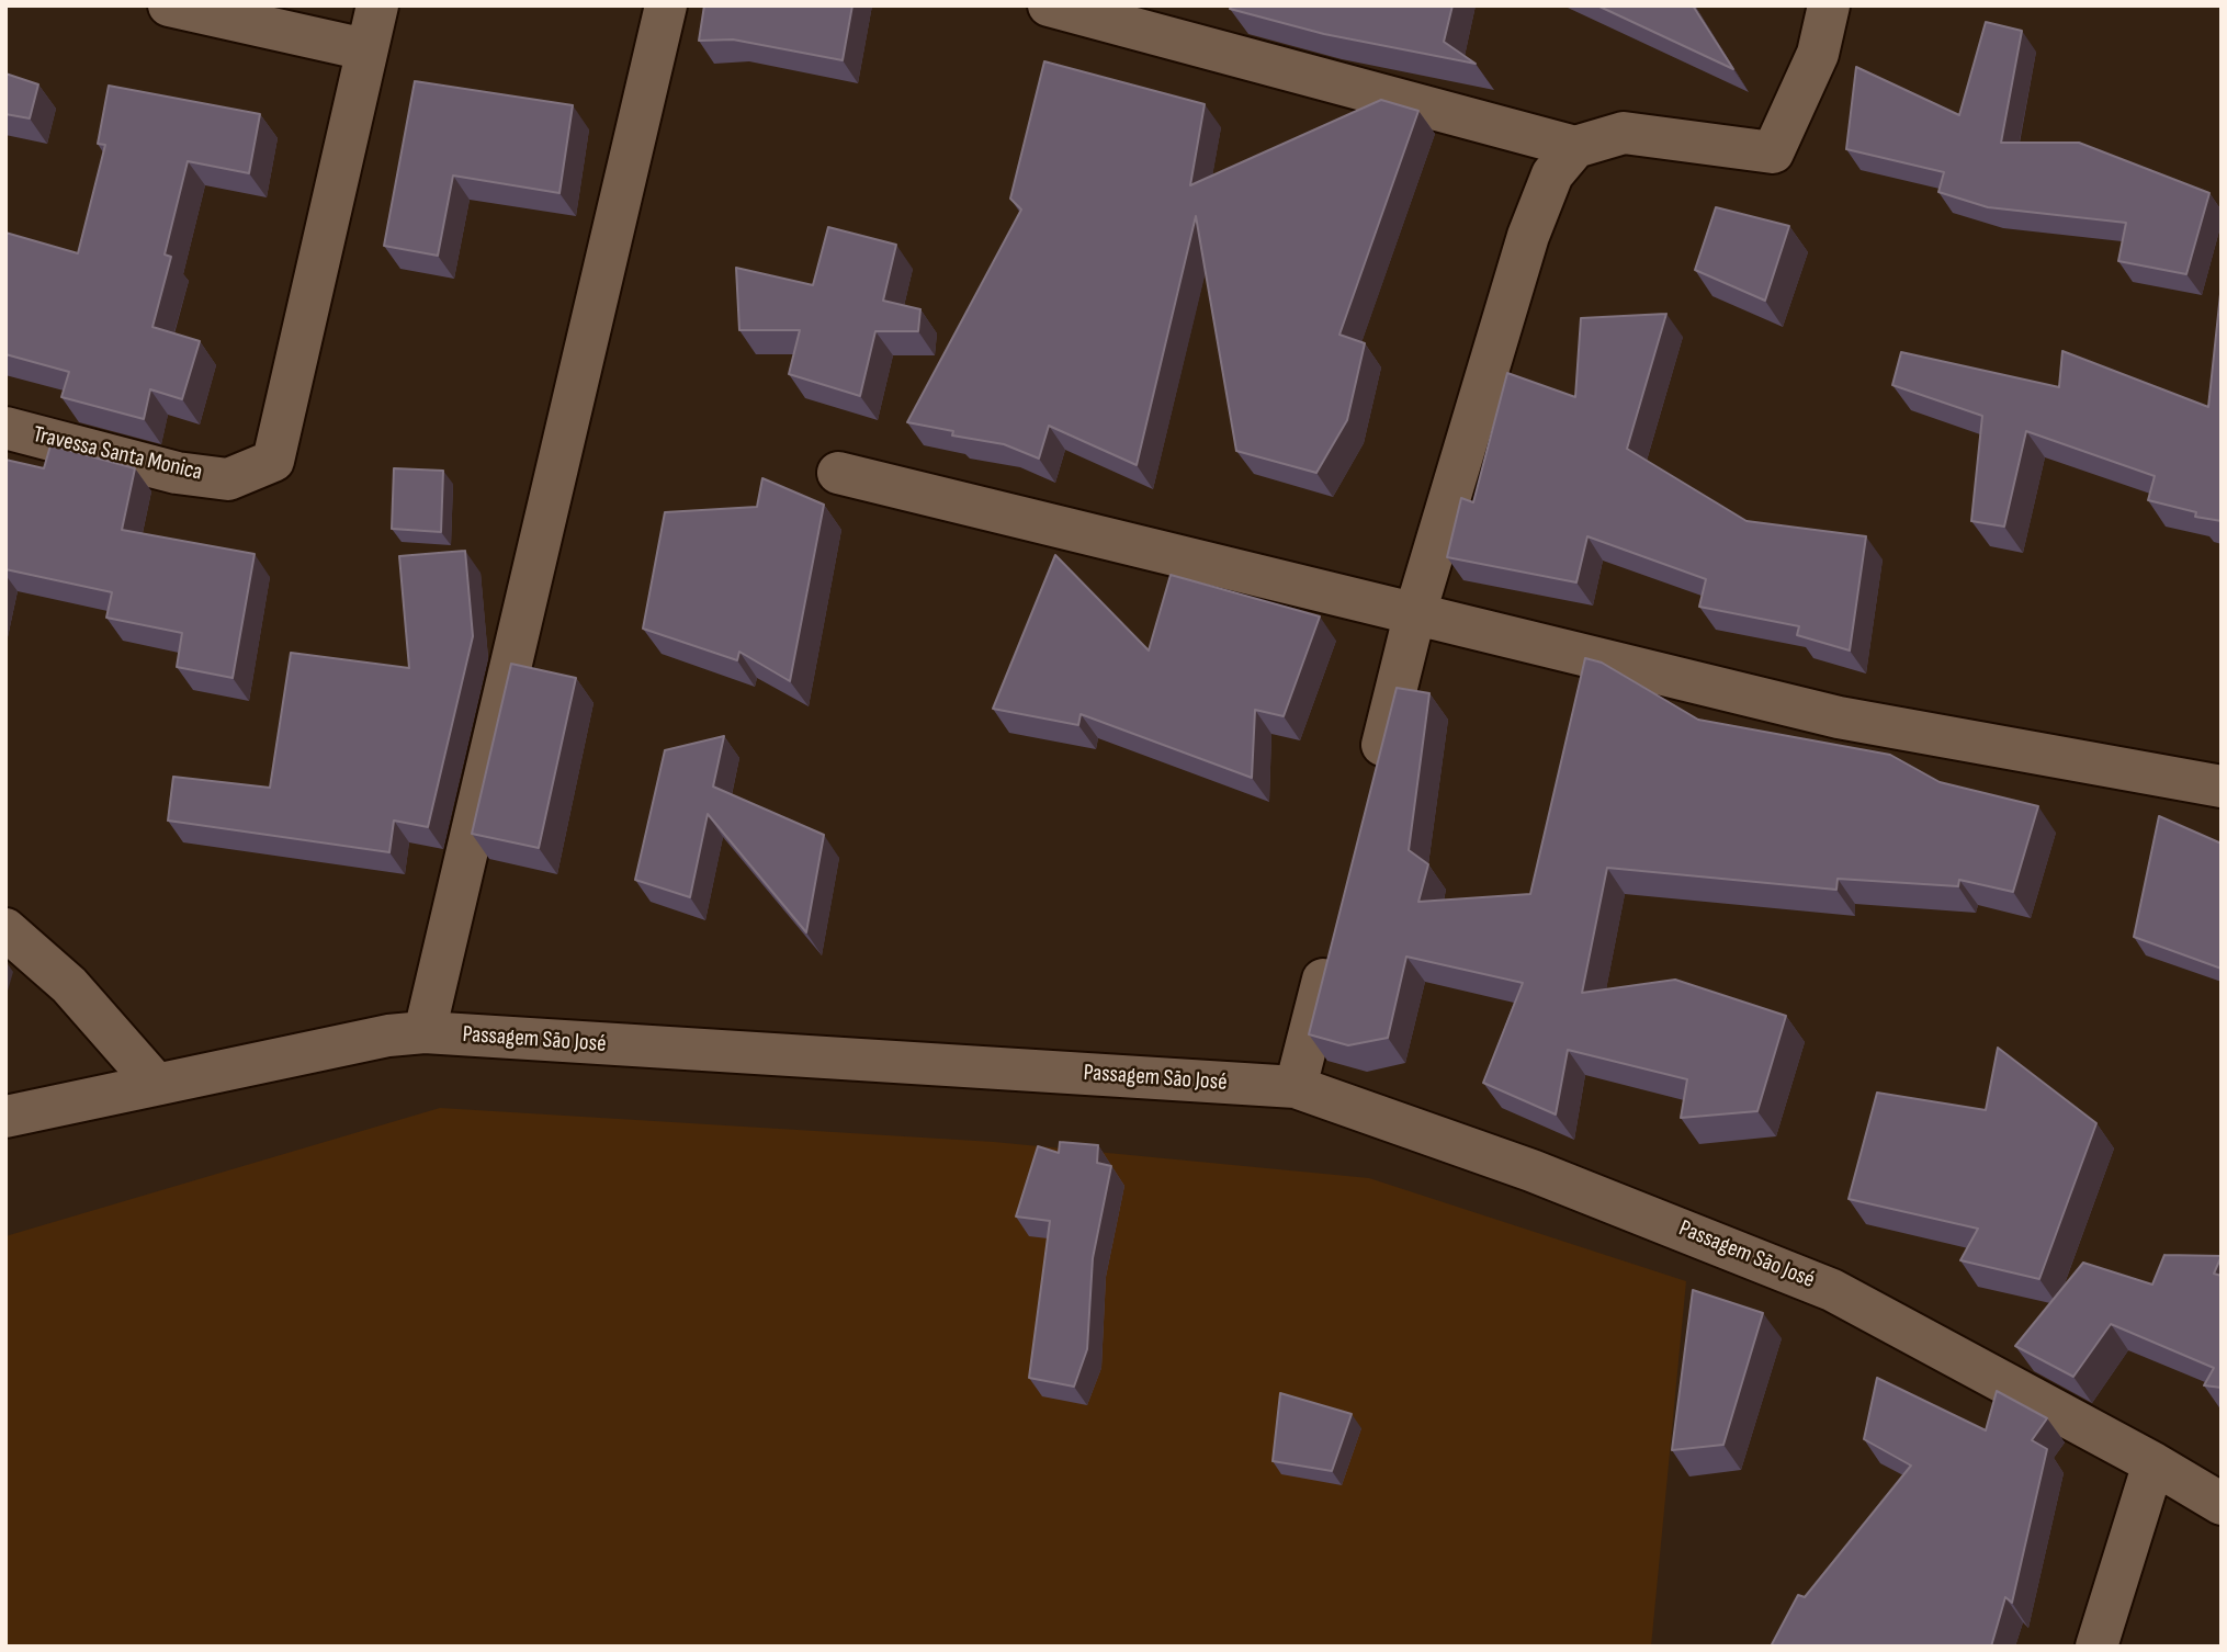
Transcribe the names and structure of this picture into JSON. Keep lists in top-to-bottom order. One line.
{"streets":{"street":["Travessa Santa Monica","Passagem São José"]}}
